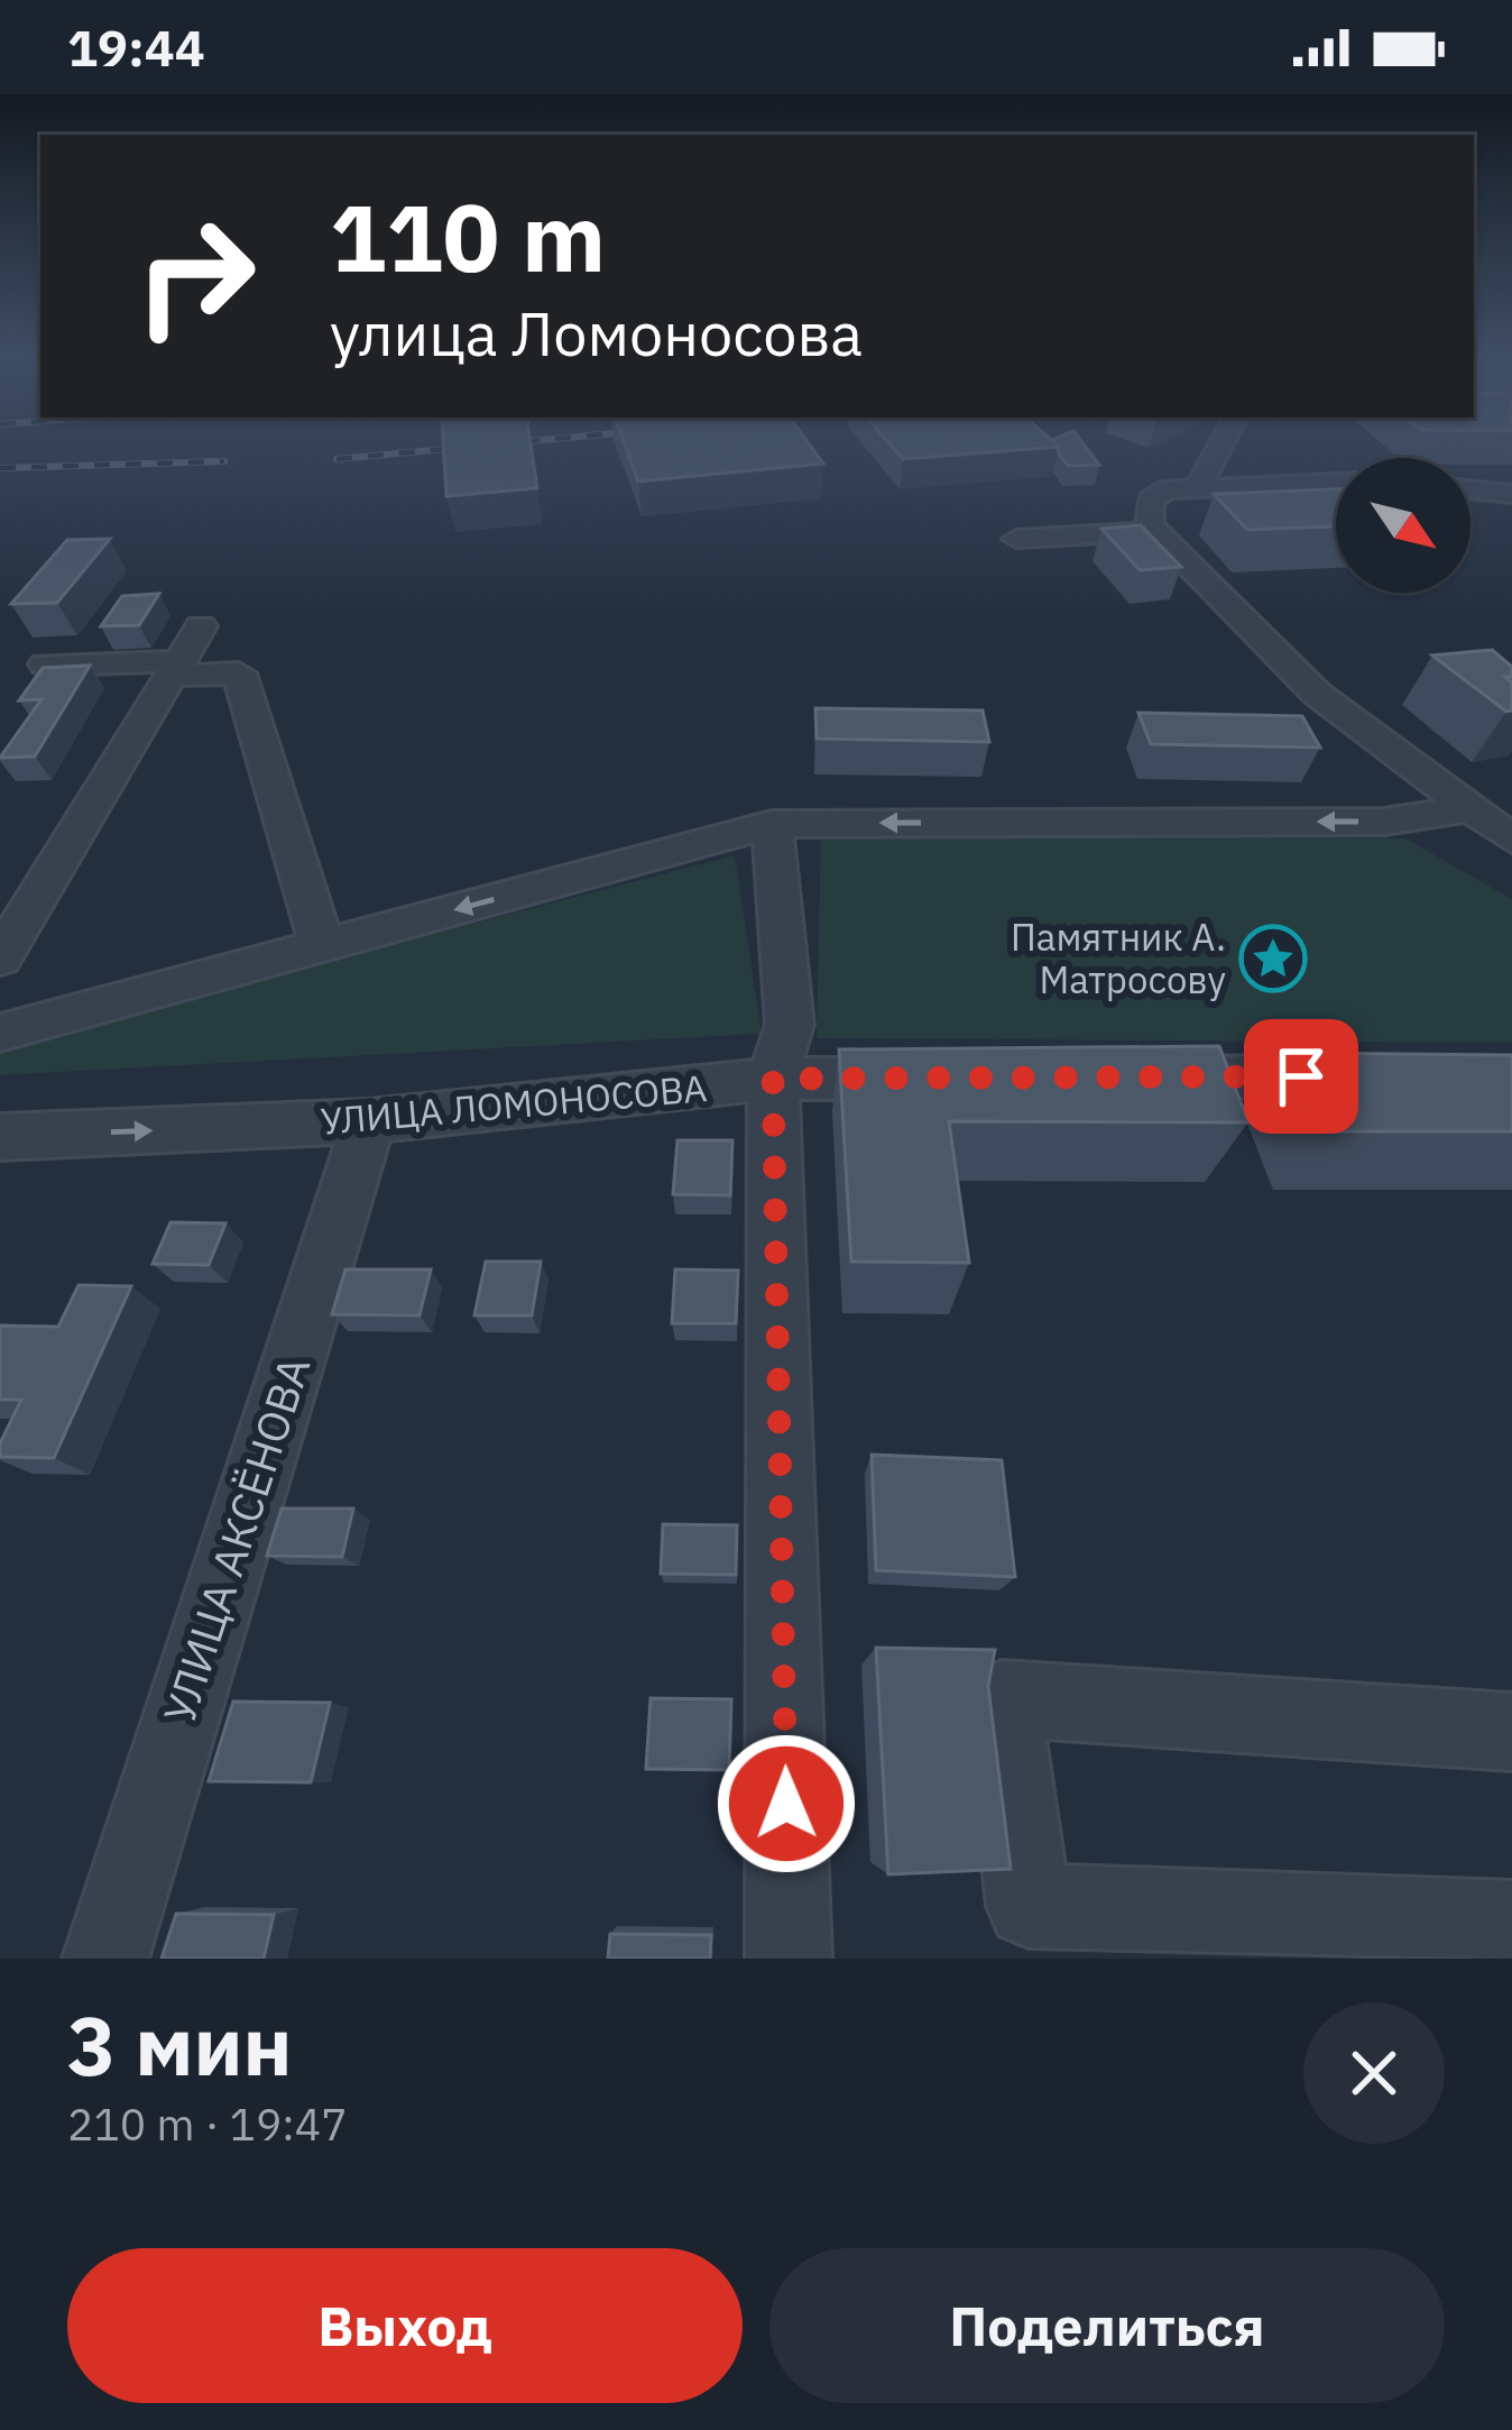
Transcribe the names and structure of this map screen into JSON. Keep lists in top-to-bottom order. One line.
{"streets":{"street":["УЛИЦА ЛОМОНОСОВА","УЛИЦА АКСЁНОВА"]},"crossings":[["УЛИЦА ЛОМОНОСОВА","УЛИЦА АКСЁНОВА"]],"places":{"place":["Памятник А. Матросову"]},"north":"bottom right","page":{"status":"19:44","turn":["110 m","улица Ломоносова"],"heading":["3 мин","210 m · 19:47"],"buttons":["Выход","Поделиться"]}}
